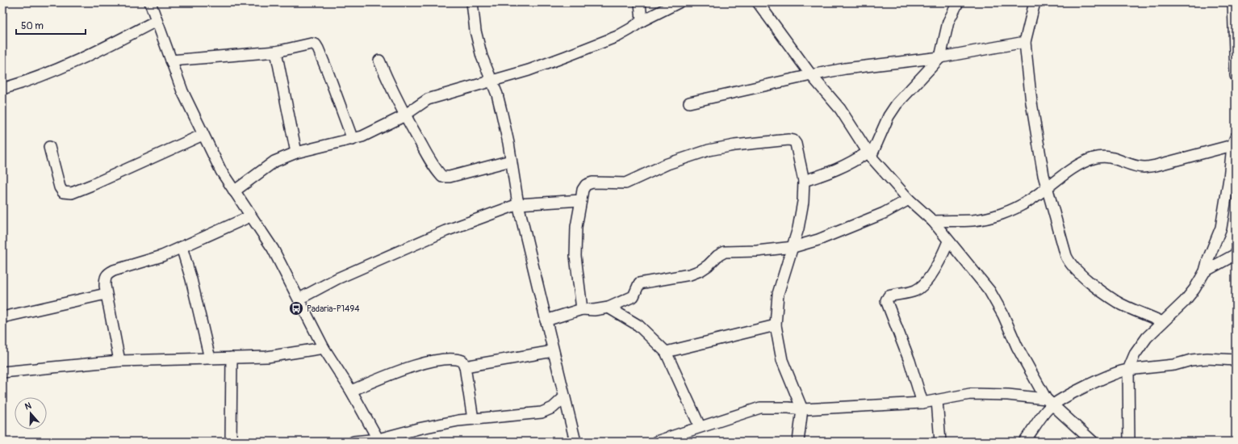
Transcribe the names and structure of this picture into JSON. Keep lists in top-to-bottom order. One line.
{"places":{"bus stop":["Padaria-P1494"]},"scale_bar":"50 m","north":"top"}
